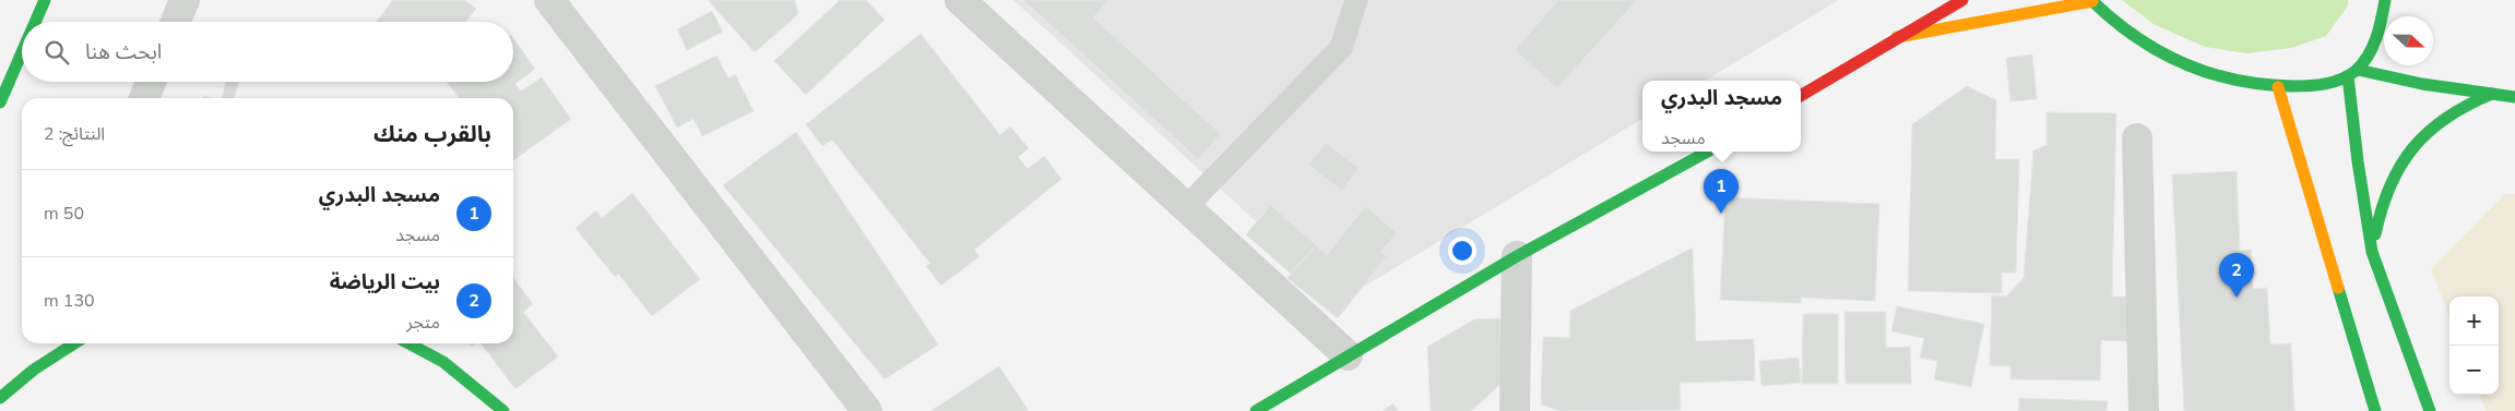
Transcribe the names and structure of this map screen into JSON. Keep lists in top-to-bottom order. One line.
{"north":"right","page":{"search":"ابحث هنا","popup":["مسجد البدري","مسجد"],"heading":["بالقرب منك","النتائج: 2"],"pins":["1","2"],"list":[{"mark":"1","name":"مسجد البدري","note":"مسجد","value":"50 m"},{"mark":"2","name":"بيت الرياضة","note":"متجر","value":"130 m"}],"map_buttons":["+","−"]}}
